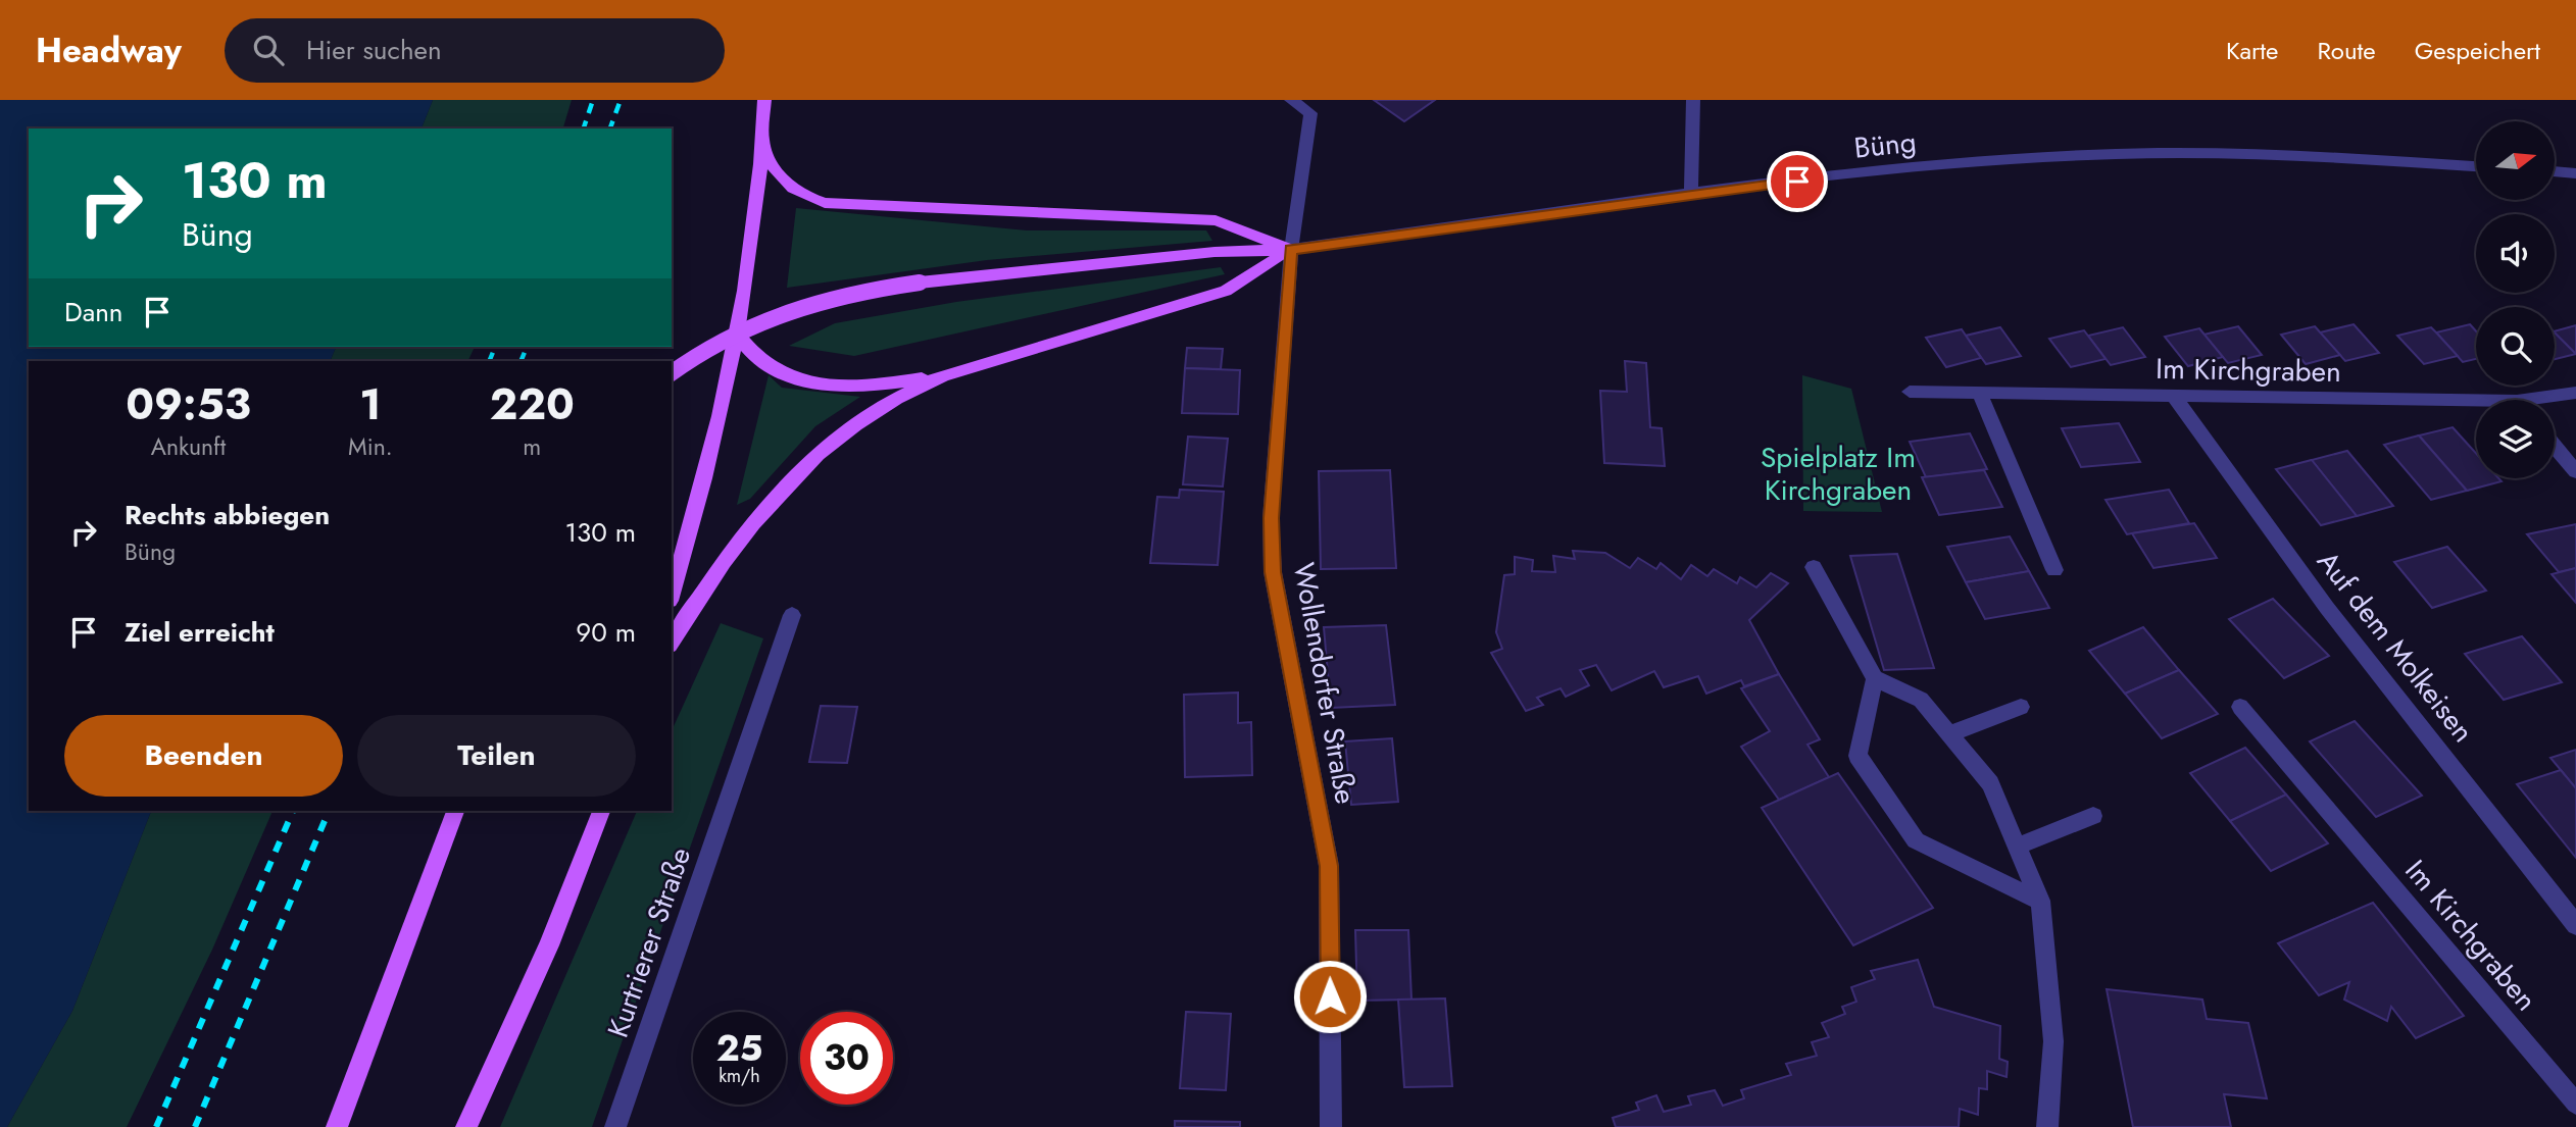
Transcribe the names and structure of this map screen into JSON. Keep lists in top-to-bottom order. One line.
{"streets":{"street":["Büng","Im Kirchgraben","Auf dem Molkeisen","Wollendorfer Straße","Kurtrierer Straße"]},"crossings":[["Büng","Wollendorfer Straße"],["Im Kirchgraben","Auf dem Molkeisen"]],"parks":["Spielplatz Im Kirchgraben"],"north":"right","page":{"header":"Headway","search":"Hier suchen","nav":["Karte","Route","Gespeichert"],"turn":["130 m","Büng"],"then":"Dann","eta":["09:53","Ankunft","1","Min.","220","m"],"list":[{"name":"Rechts abbiegen","note":"Büng","value":"130 m"},{"name":"Ziel erreicht","value":"90 m"}],"buttons":["Beenden","Teilen"],"speed":"25 km/h","limit":"30"}}
